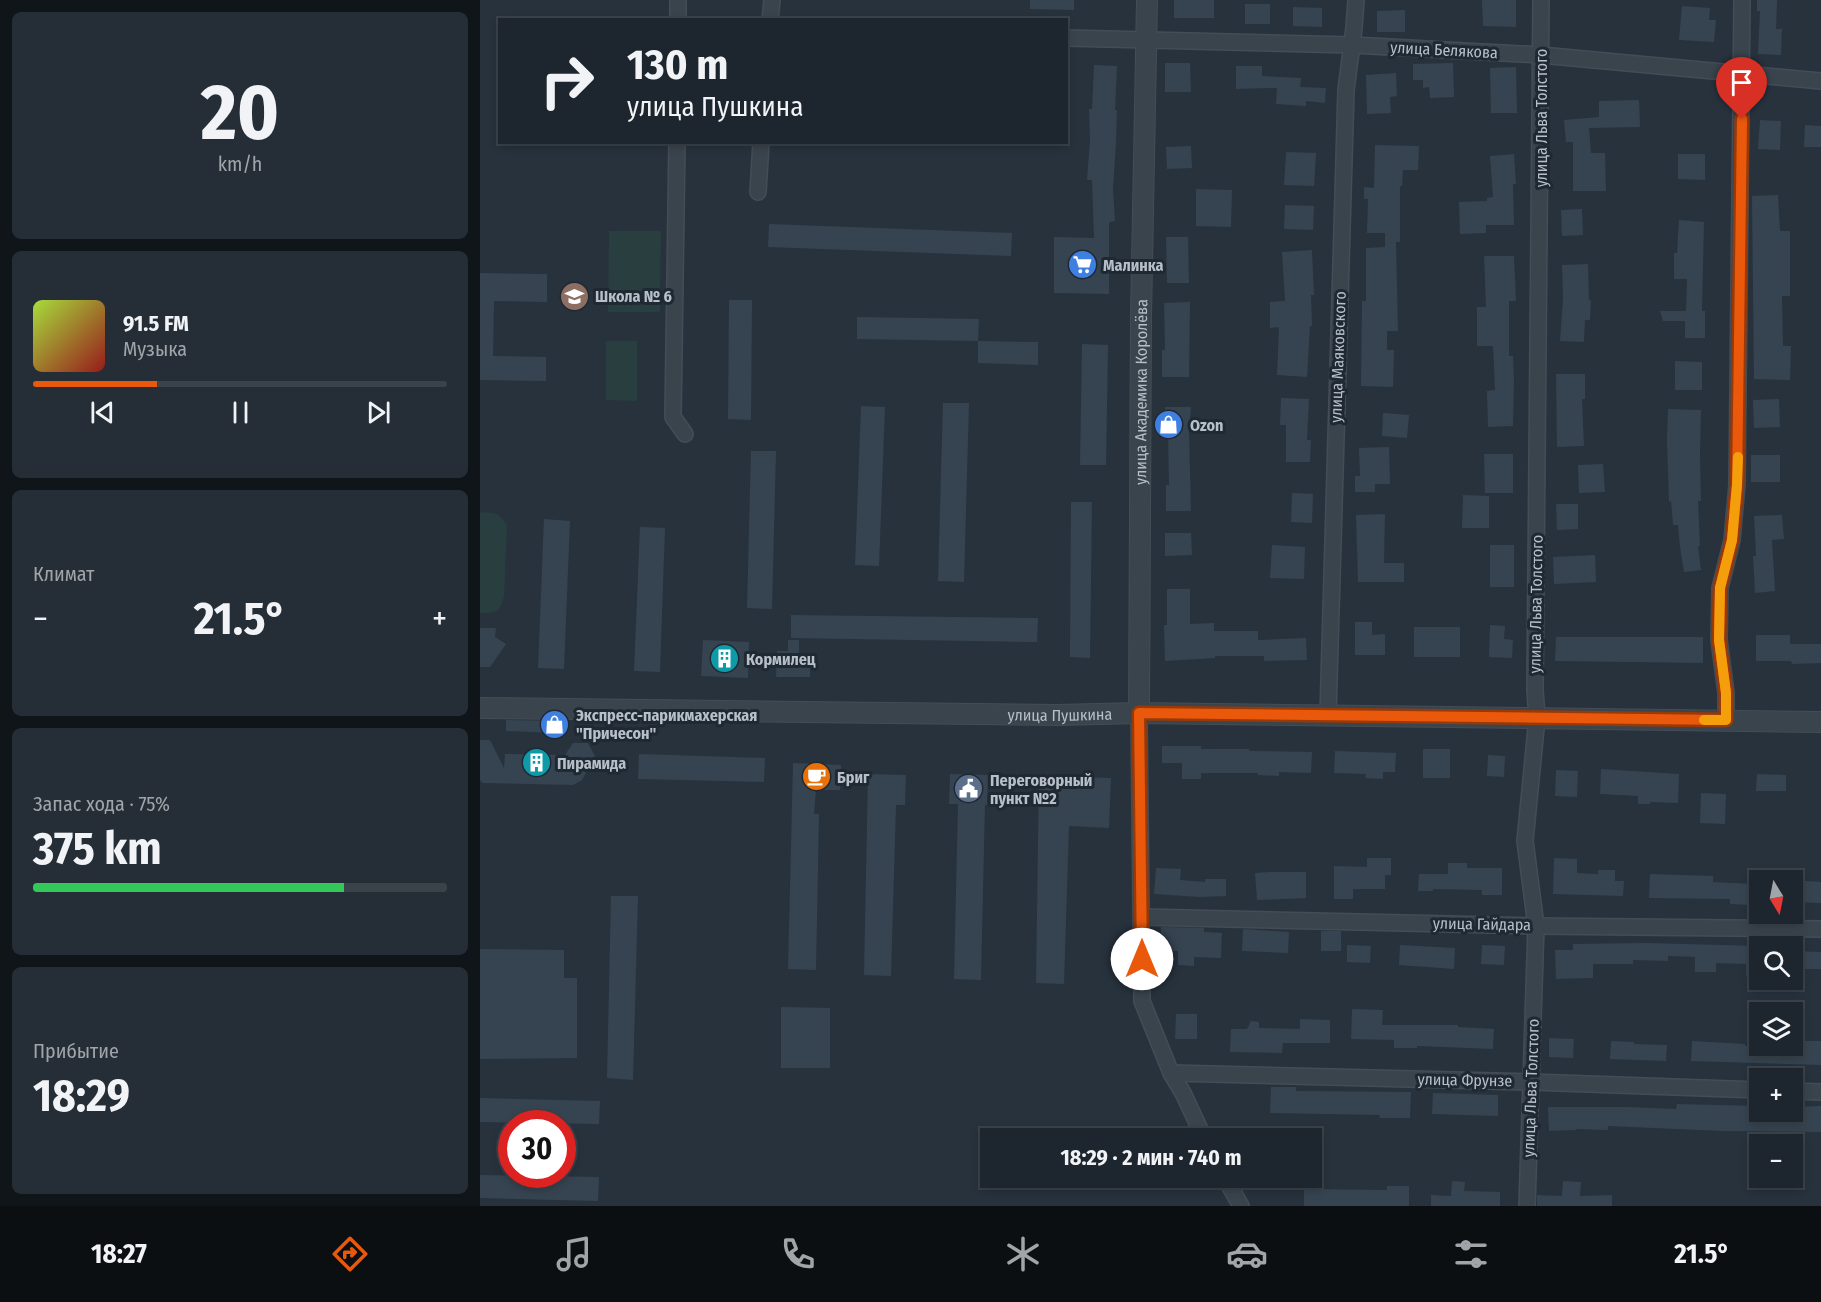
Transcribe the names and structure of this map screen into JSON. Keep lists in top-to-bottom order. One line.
{"streets":{"street":["улица Белякова","улица Льва Толстого","улица Маяковского","улица Академика Королёва","улица Пушкина","улица Гайдара","улица Фрунзе"]},"crossings":[["улица Белякова","улица Льва Толстого"],["улица Белякова","улица Маяковского"],["улица Белякова","улица Академика Королёва"],["улица Льва Толстого","улица Пушкина"],["улица Льва Толстого","улица Гайдара"],["улица Льва Толстого","улица Фрунзе"],["улица Маяковского","улица Пушкина"],["улица Академика Королёва","улица Пушкина"]],"places":{"supermarket":["Малинка"],"school or university":["Школа № 6"],"shop":["Ozon","Экспресс-парикмахерская \"Причесон\""],"building":["Кормилец","Пирамида"],"cafe":["Бриг"],"public building":["Переговорный пункт №2"]},"north":"bottom","page":{"tile":[["20","km/h"],"Климат",["Запас хода · 75%","375 km"],["Прибытие","18:29"]],"turn":["130 m","улица Пушкина"],"song":["91.5 FM","Музыка"],"heat":["−","21.5°","+"],"map_buttons":["+","−"],"limit":"30","trip":"18:29 · 2 мин · 740 m","tabs":["18:27","21.5°"]}}
